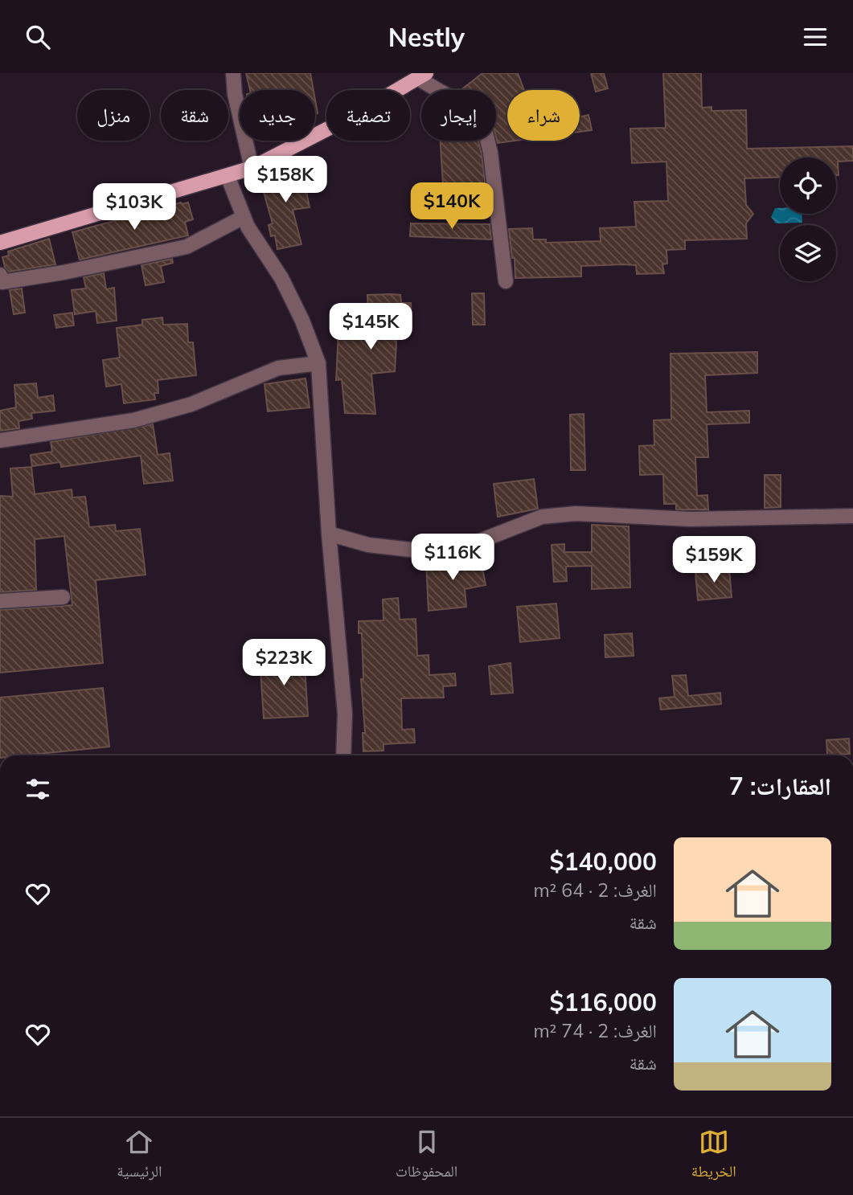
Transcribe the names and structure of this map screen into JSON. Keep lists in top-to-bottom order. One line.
{"page":{"header":"Nestly","chip":["شراء","إيجار","تصفية","جديد","شقة","منزل"],"price":["$158K","$140K","$103K","$145K","$116K","$159K","$223K"],"heading":"العقارات: 7","list":[{"name":"$140,000","note":"الغرف: 2 · 64 m² · شقة"},{"name":"$116,000","note":"الغرف: 2 · 74 m² · شقة"}],"tabs":["الخريطة","المحفوظات","الرئيسية"]}}
